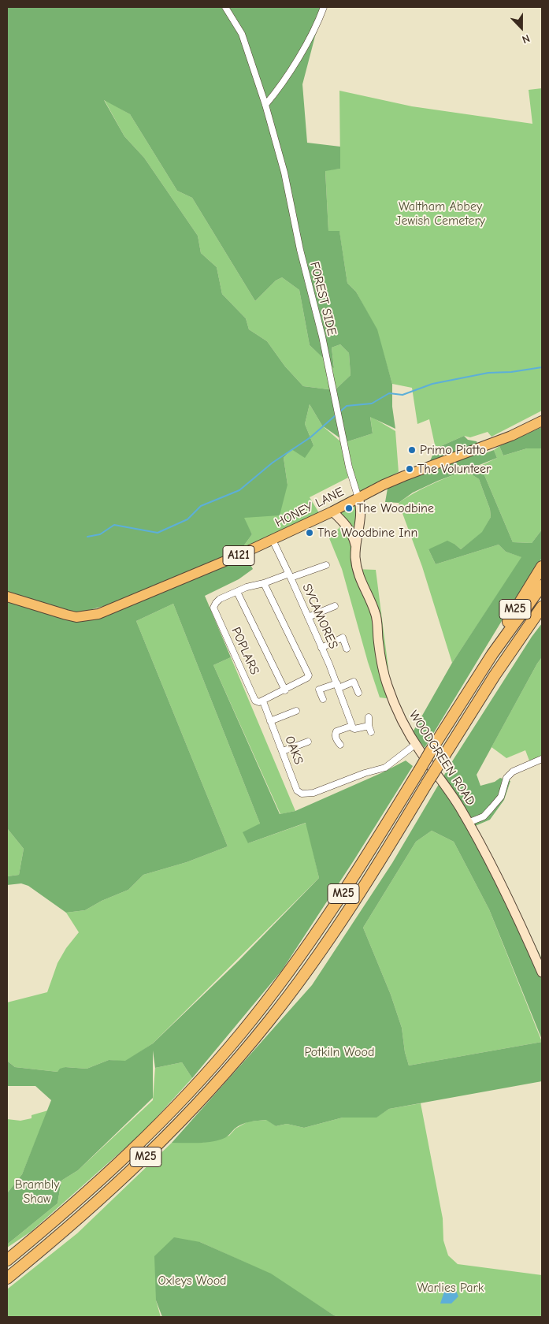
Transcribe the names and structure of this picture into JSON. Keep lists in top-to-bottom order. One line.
{"streets":{"highway":["M25"],"main road":["HONEY LANE","A121"],"street":["FOREST SIDE","SYCAMORES","POPLARS","OAKS","WOODGREEN ROAD"]},"crossings":[["FOREST SIDE","HONEY LANE"],["FOREST SIDE","WOODGREEN ROAD"],["HONEY LANE","SYCAMORES"],["HONEY LANE","WOODGREEN ROAD"],["POPLARS","OAKS"],["OAKS","WOODGREEN ROAD"]],"parks":["Waltham Abbey Jewish Cemetery","Potkiln Wood","Brambly Shaw","Oxleys Wood","Warlies Park"],"places":["Primo Piatto","The Volunteer","The Woodbine","The Woodbine Inn"],"north":"bottom"}
